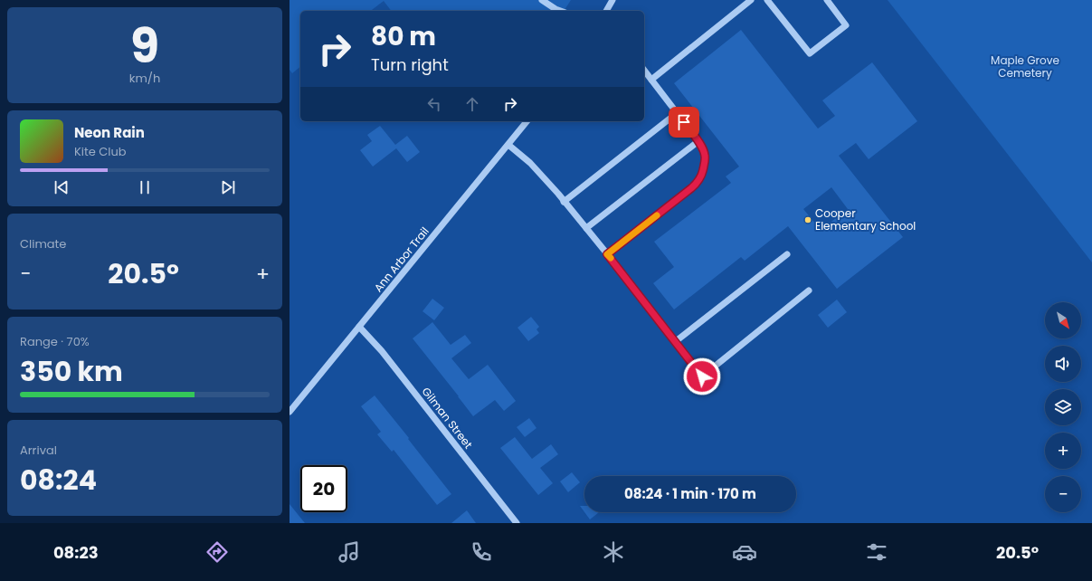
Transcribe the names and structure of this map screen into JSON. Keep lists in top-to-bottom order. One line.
{"streets":{"street":["Ann Arbor Trail","Gilman Street"]},"crossings":[["Ann Arbor Trail","Gilman Street"]],"parks":["Maple Grove Cemetery"],"places":["Cooper Elementary School"],"north":"bottom right","page":{"tile":[["9","km/h"],"Climate",["Range · 70%","350 km"],["Arrival","08:24"]],"turn":["80 m","Turn right"],"song":["Neon Rain","Kite Club"],"heat":["−","20.5°","+"],"map_buttons":["+","−"],"limit":"20","trip":"08:24 · 1 min · 170 m","tabs":["08:23","20.5°"]}}
